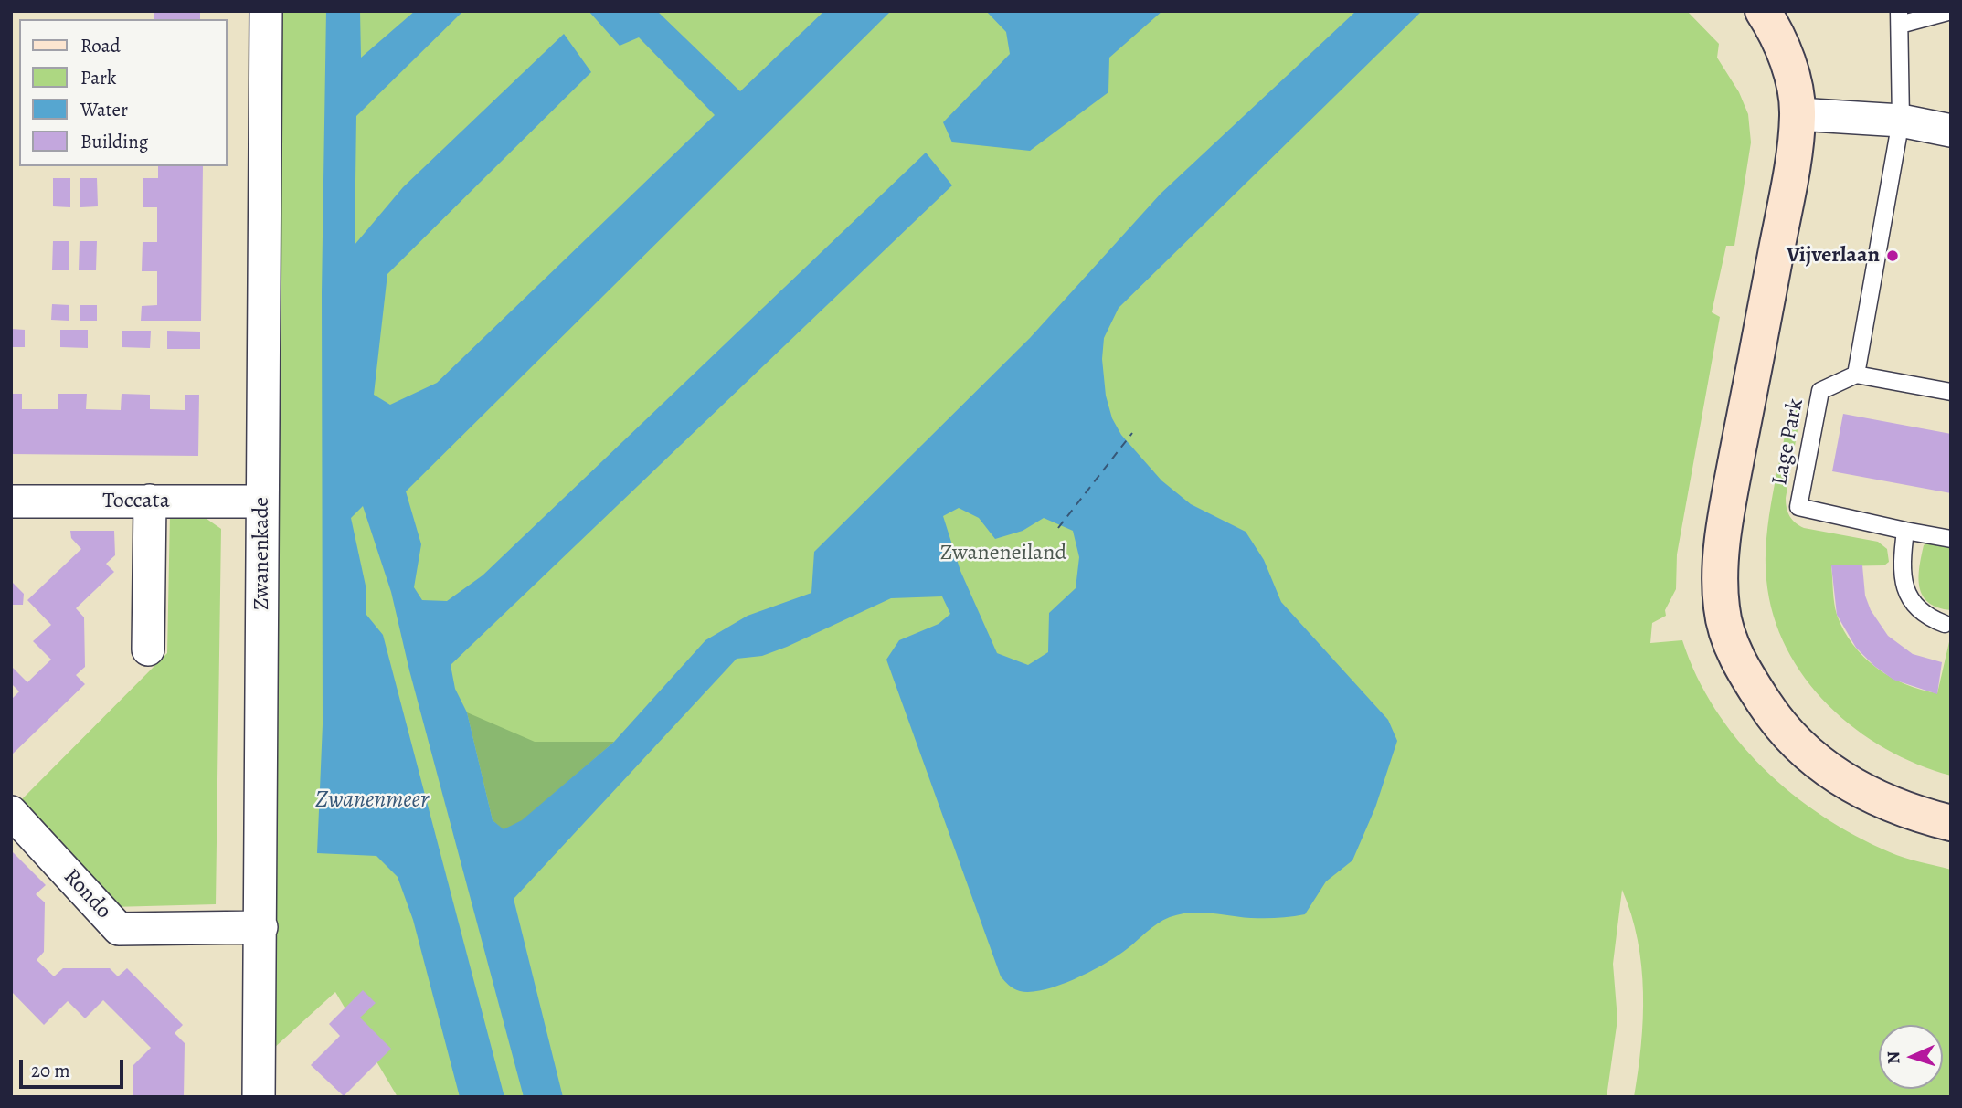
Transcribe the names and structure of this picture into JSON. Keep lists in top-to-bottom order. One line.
{"streets":{"street":["Toccata","Zwanenkade","Rondo"],"lane":["Lage Park"]},"crossings":[["Toccata","Zwanenkade"],["Zwanenkade","Rondo"]],"water":["Zwanenmeer"],"parks":["Zwaneneiland"],"places":["Vijverlaan"],"legend":["Road","Park","Water","Building"],"scale_bar":"20 m","north":"left"}
